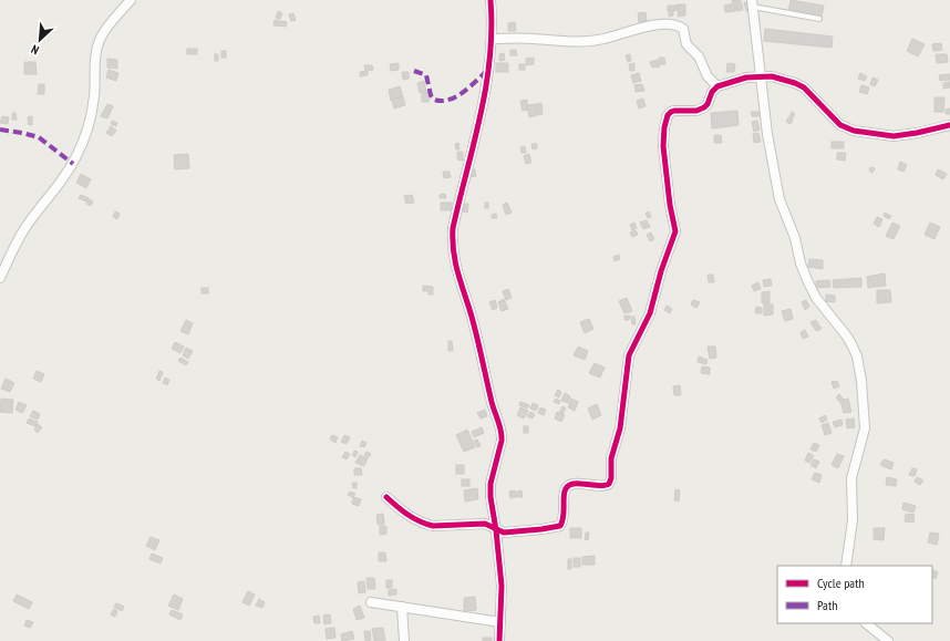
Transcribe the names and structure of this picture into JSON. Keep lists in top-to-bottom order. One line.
{"legend":["Cycle path","Path"],"north":"bottom left"}
